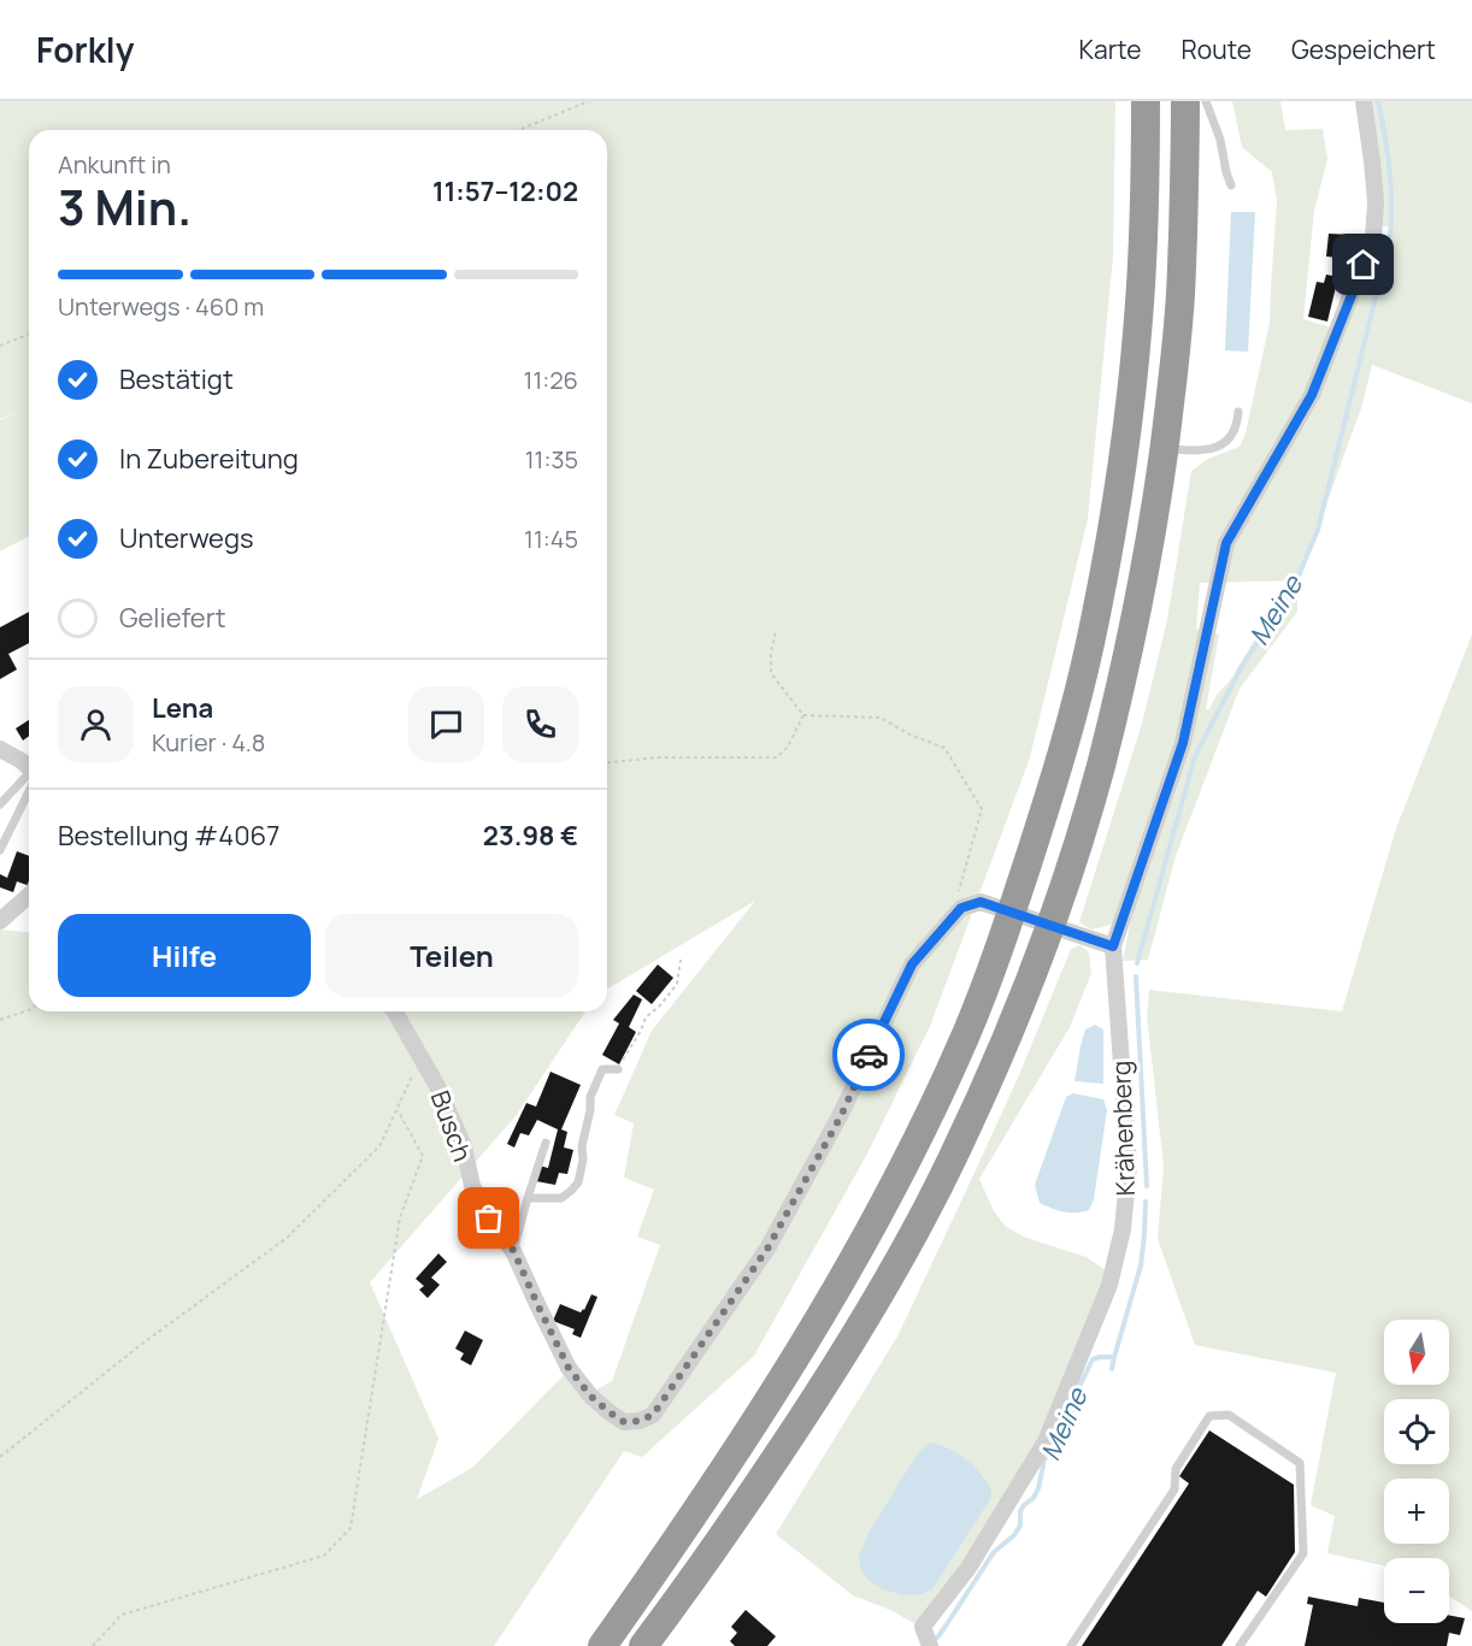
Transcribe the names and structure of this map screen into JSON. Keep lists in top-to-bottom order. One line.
{"streets":{"street":["Busch","Krähenberg"]},"crossings":[["Busch","Krähenberg"]],"water":["Meine"],"north":"bottom","page":{"header":"Forkly","nav":["Karte","Route","Gespeichert"],"heading":["3 Min.","Ankunft in","11:57–12:02"],"panel":["Lena","Kurier · 4.8","Bestellung #4067","23.98 €"],"bar":"Unterwegs · 460 m","list":[["Bestätigt","11:26"],["In Zubereitung","11:35"],["Unterwegs","11:45"],"Geliefert"],"buttons":["Hilfe","Teilen"],"map_buttons":["+","−"]}}
